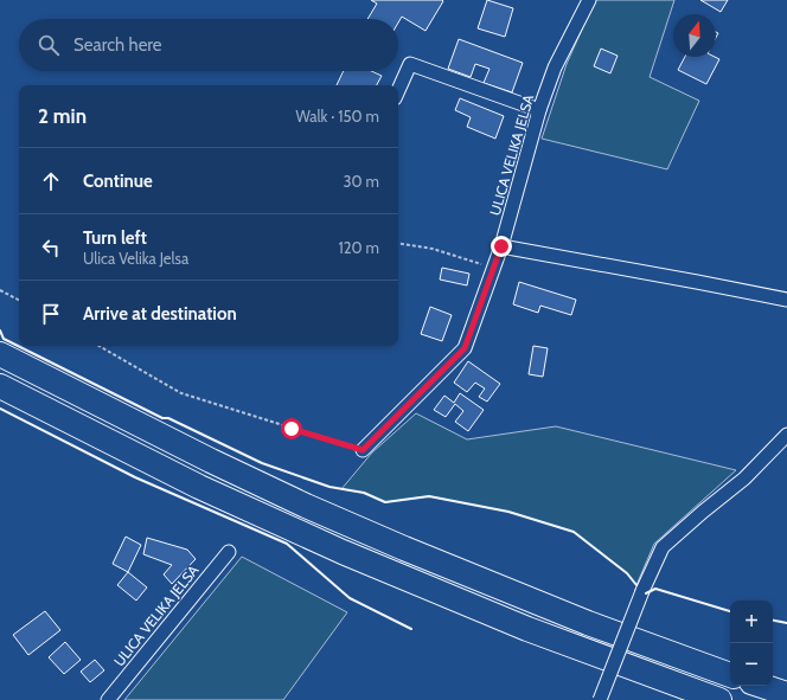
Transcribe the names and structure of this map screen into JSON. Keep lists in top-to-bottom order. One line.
{"streets":{"street":["ULICA VELIKA JELSA"]},"north":"top","page":{"search":"Search here","heading":["2 min","Walk · 150 m"],"list":[["Continue","30 m"],["Turn left","Ulica Velika Jelsa","120 m"],"Arrive at destination"],"map_buttons":["+","−"]}}
